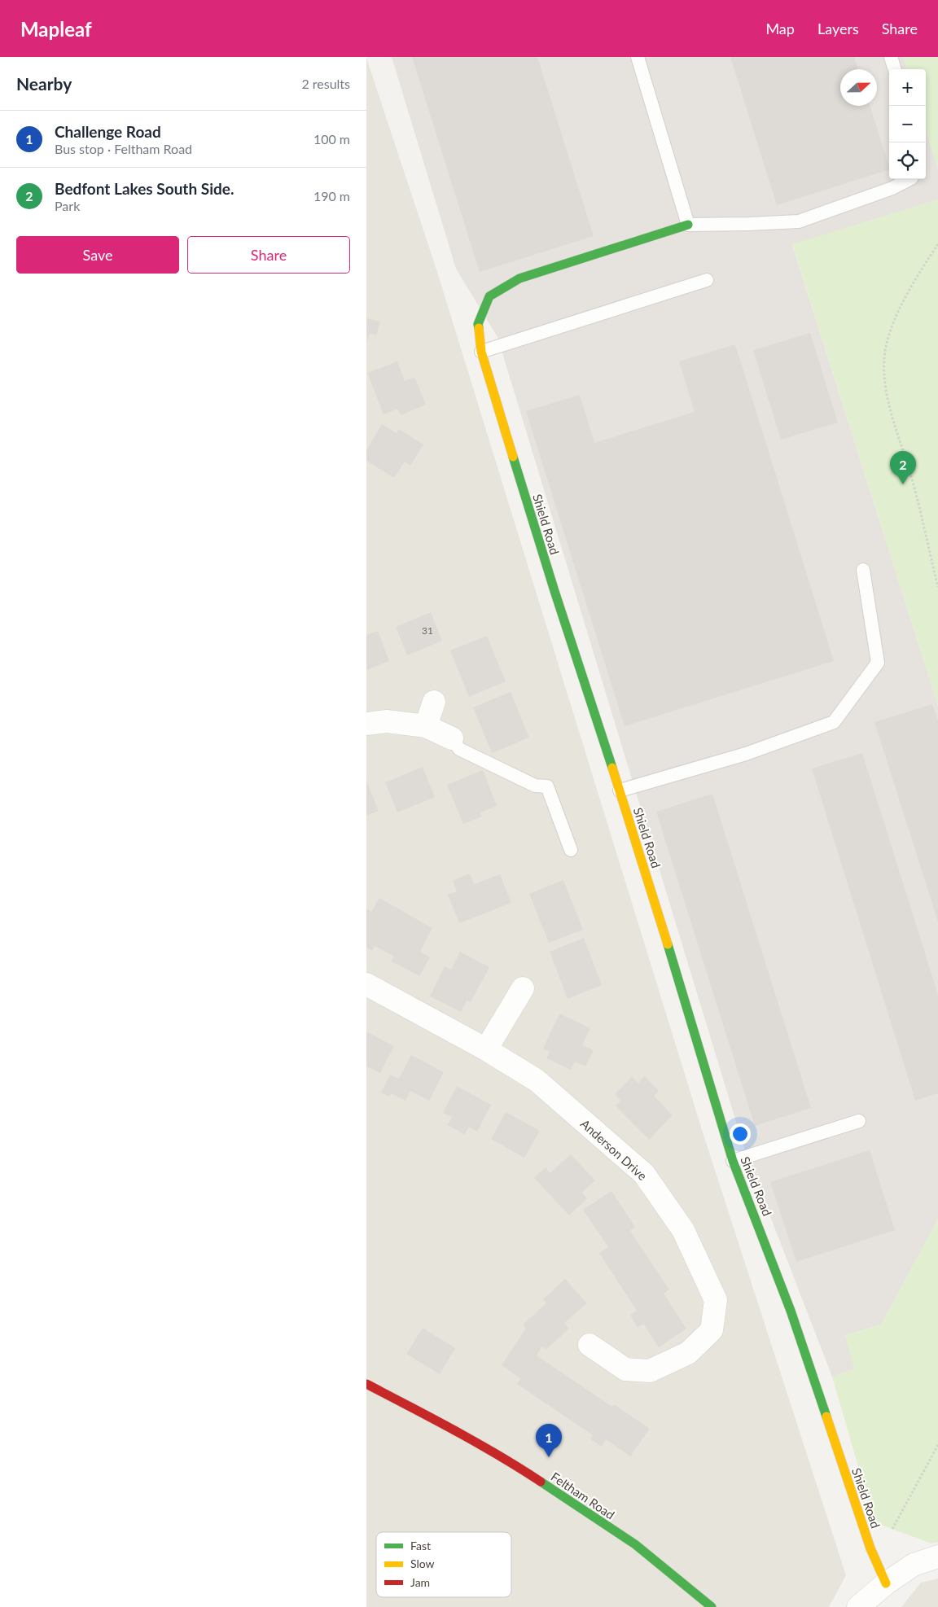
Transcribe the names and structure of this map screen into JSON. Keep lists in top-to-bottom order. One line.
{"streets":{"street":["Shield Road","Anderson Drive","Feltham Road"]},"house_numbers":["31"],"legend":["Fast","Slow","Jam"],"north":"right","page":{"header":"Mapleaf","nav":["Map","Layers","Share"],"heading":["Nearby","2 results"],"map_buttons":["+","−"],"list":[{"mark":"1","name":"Challenge Road","note":"Bus stop · Feltham Road","value":"100 m"},{"mark":"2","name":"Bedfont Lakes South Side.","note":"Park","value":"190 m"}],"buttons":["Save","Share"],"pins":["2","1"]}}
